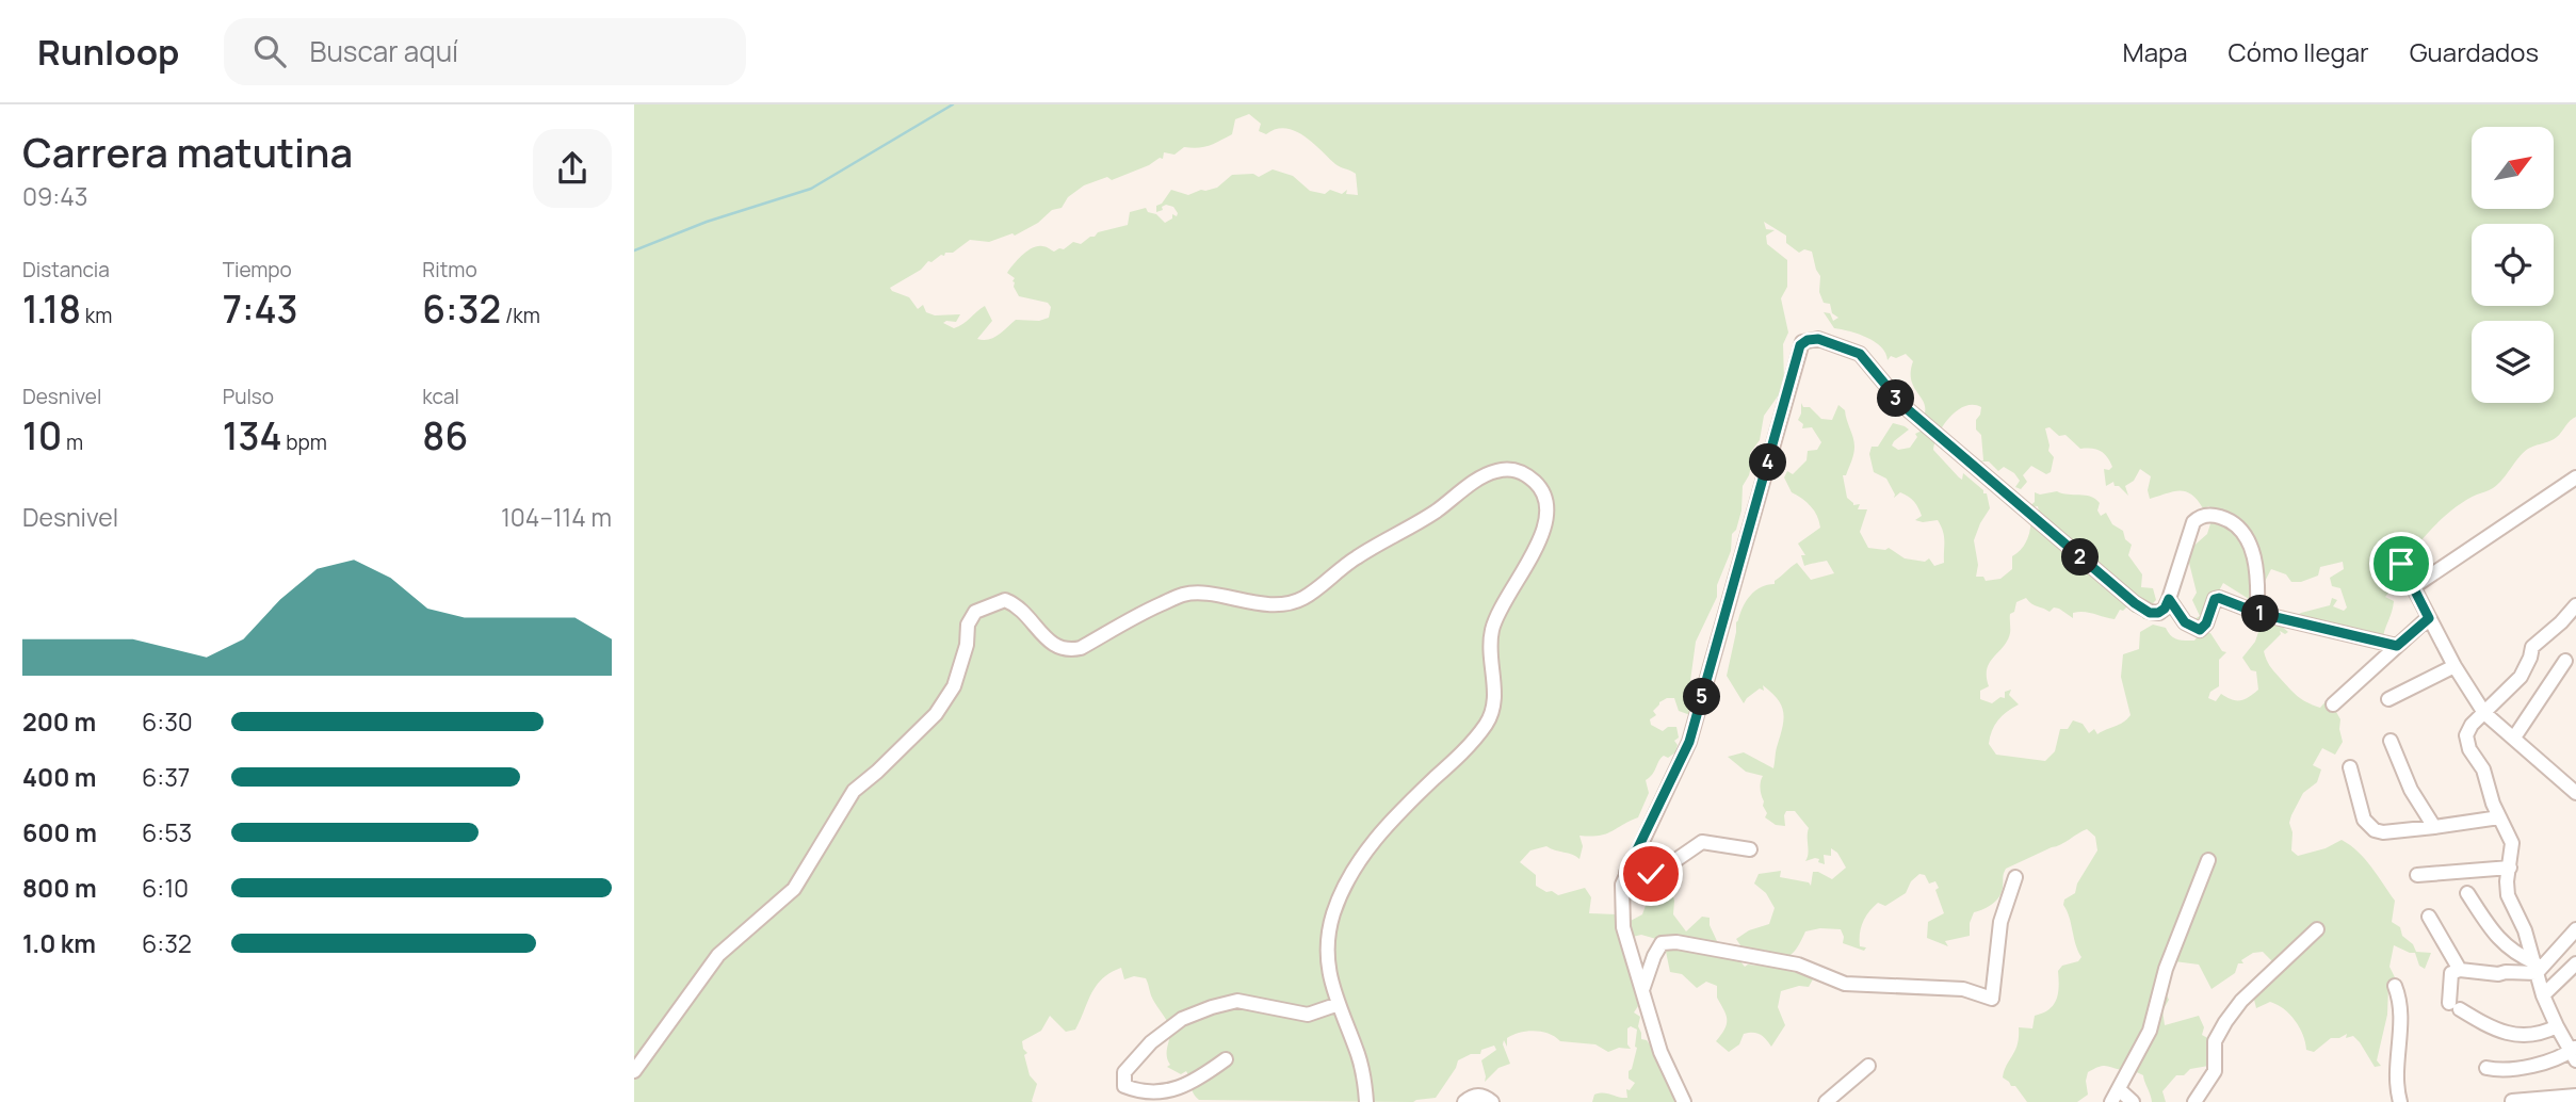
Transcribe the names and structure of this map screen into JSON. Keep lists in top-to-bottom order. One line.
{"north":"top right","page":{"header":"Runloop","search":"Buscar aquí","nav":["Mapa","Cómo llegar","Guardados"],"heading":["Carrera matutina","09:43"],"stats":[["Distancia","1.18 km"],["Tiempo","7:43"],["Ritmo","6:32 /km"],["Desnivel","10 m"],["Pulso","134 bpm"],["kcal","86"]],"pins":["3","4","2","1","5"],"chart":["Desnivel","104–114 m"],"list":[{"name":"200 m","note":"6:30"},{"name":"400 m","note":"6:37"},{"name":"600 m","note":"6:53"},{"name":"800 m","note":"6:10"},{"name":"1.0 km","note":"6:32"}]}}
